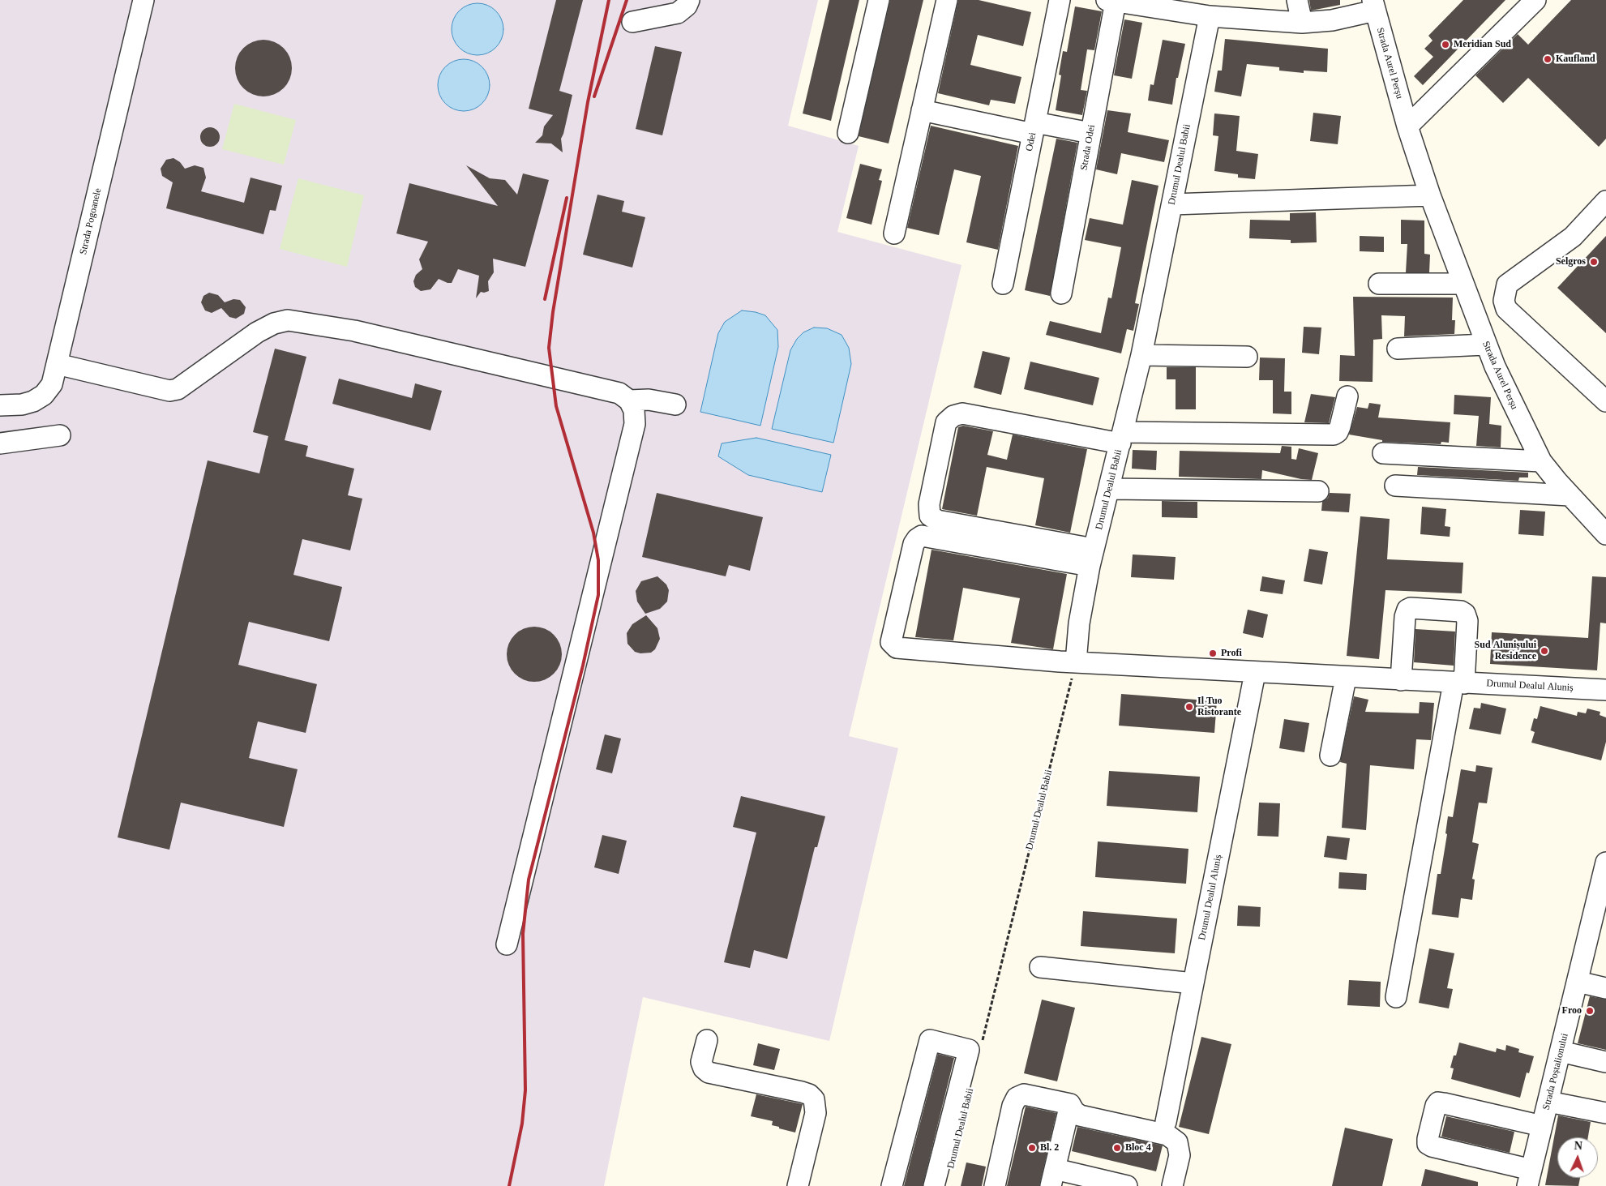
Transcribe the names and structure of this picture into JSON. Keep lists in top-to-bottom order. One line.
{"streets":{"street":["Strada Aurel Perșu","Odei","Strada Odei","Drumul Dealul Babii","Strada Pogoanele","Drumul Dealul Aluniș","Strada Poștalionului"]},"crossings":[["Strada Aurel Perșu","Strada Odei"],["Strada Odei","Drumul Dealul Babii"],["Drumul Dealul Babii","Drumul Dealul Aluniș"]],"places":["Meridian Sud","Kaufland","Selgros","Sud Alunișului Residence","Profi","Il Tuo Ristorante","Froo","Bl. 2","Bloc 4"],"north":"top"}
